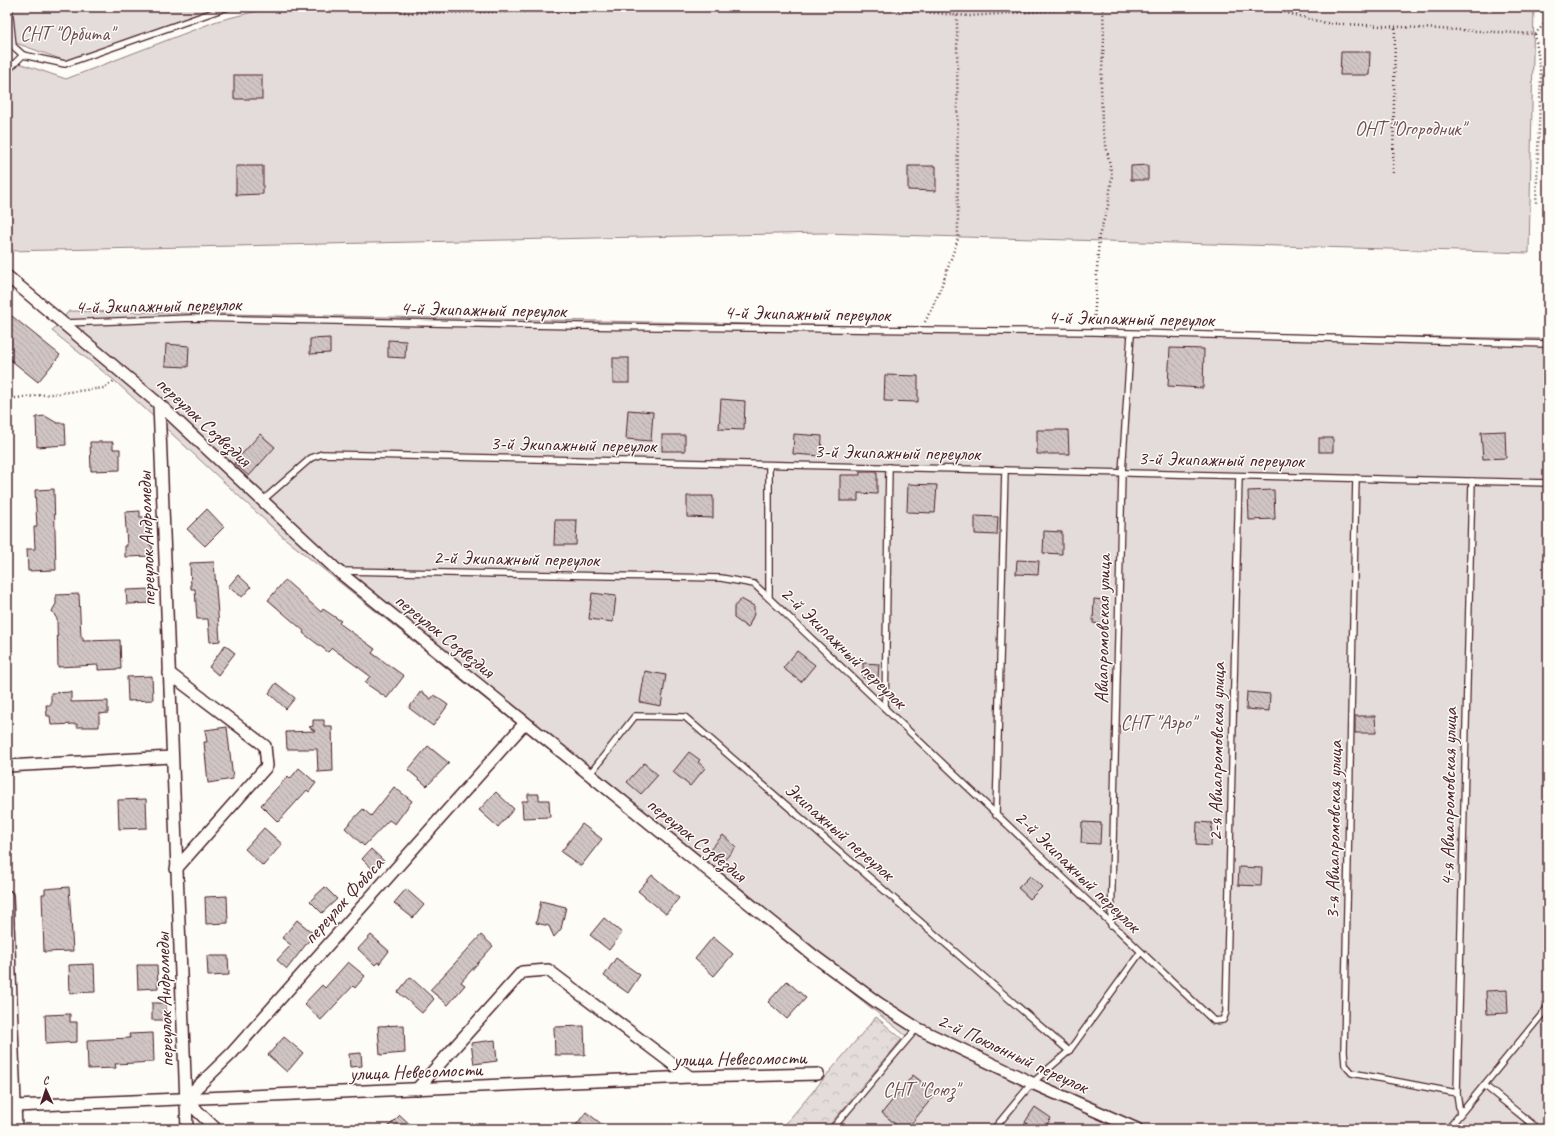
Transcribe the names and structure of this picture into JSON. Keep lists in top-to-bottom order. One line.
{"streets":{"street":["переулок Созвездия","переулок Андромеды","переулок Фобоса","2-й Поклонный переулок","улица Невесомости"],"lane":["4-й Экипажный переулок","3-й Экипажный переулок","2-й Экипажный переулок","Авиапромовская улица","2-я Авиапромовская улица","4-я Авиапромовская улица","3-я Авиапромовская улица","Экипажный переулок"]},"crossings":[["4-й Экипажный переулок","переулок Созвездия"],["4-й Экипажный переулок","Авиапромовская улица"],["переулок Созвездия","3-й Экипажный переулок"],["переулок Созвездия","переулок Андромеды"],["переулок Созвездия","2-й Экипажный переулок"],["переулок Созвездия","Экипажный переулок"],["переулок Созвездия","переулок Фобоса"],["переулок Созвездия","2-й Поклонный переулок"],["3-й Экипажный переулок","Авиапромовская улица"],["3-й Экипажный переулок","2-я Авиапромовская улица"],["3-й Экипажный переулок","4-я Авиапромовская улица"],["3-й Экипажный переулок","3-я Авиапромовская улица"],["переулок Андромеды","переулок Фобоса"],["переулок Андромеды","улица Невесомости"],["2-й Экипажный переулок","Авиапромовская улица"],["2-й Экипажный переулок","2-я Авиапромовская улица"],["4-я Авиапромовская улица","3-я Авиапромовская улица"],["переулок Фобоса","улица Невесомости"]],"parks":["СНТ \"Орбита\"","ОНТ \"Огородник\"","СНТ \"Аэро\"","СНТ \"Союз\""],"north":"top"}
